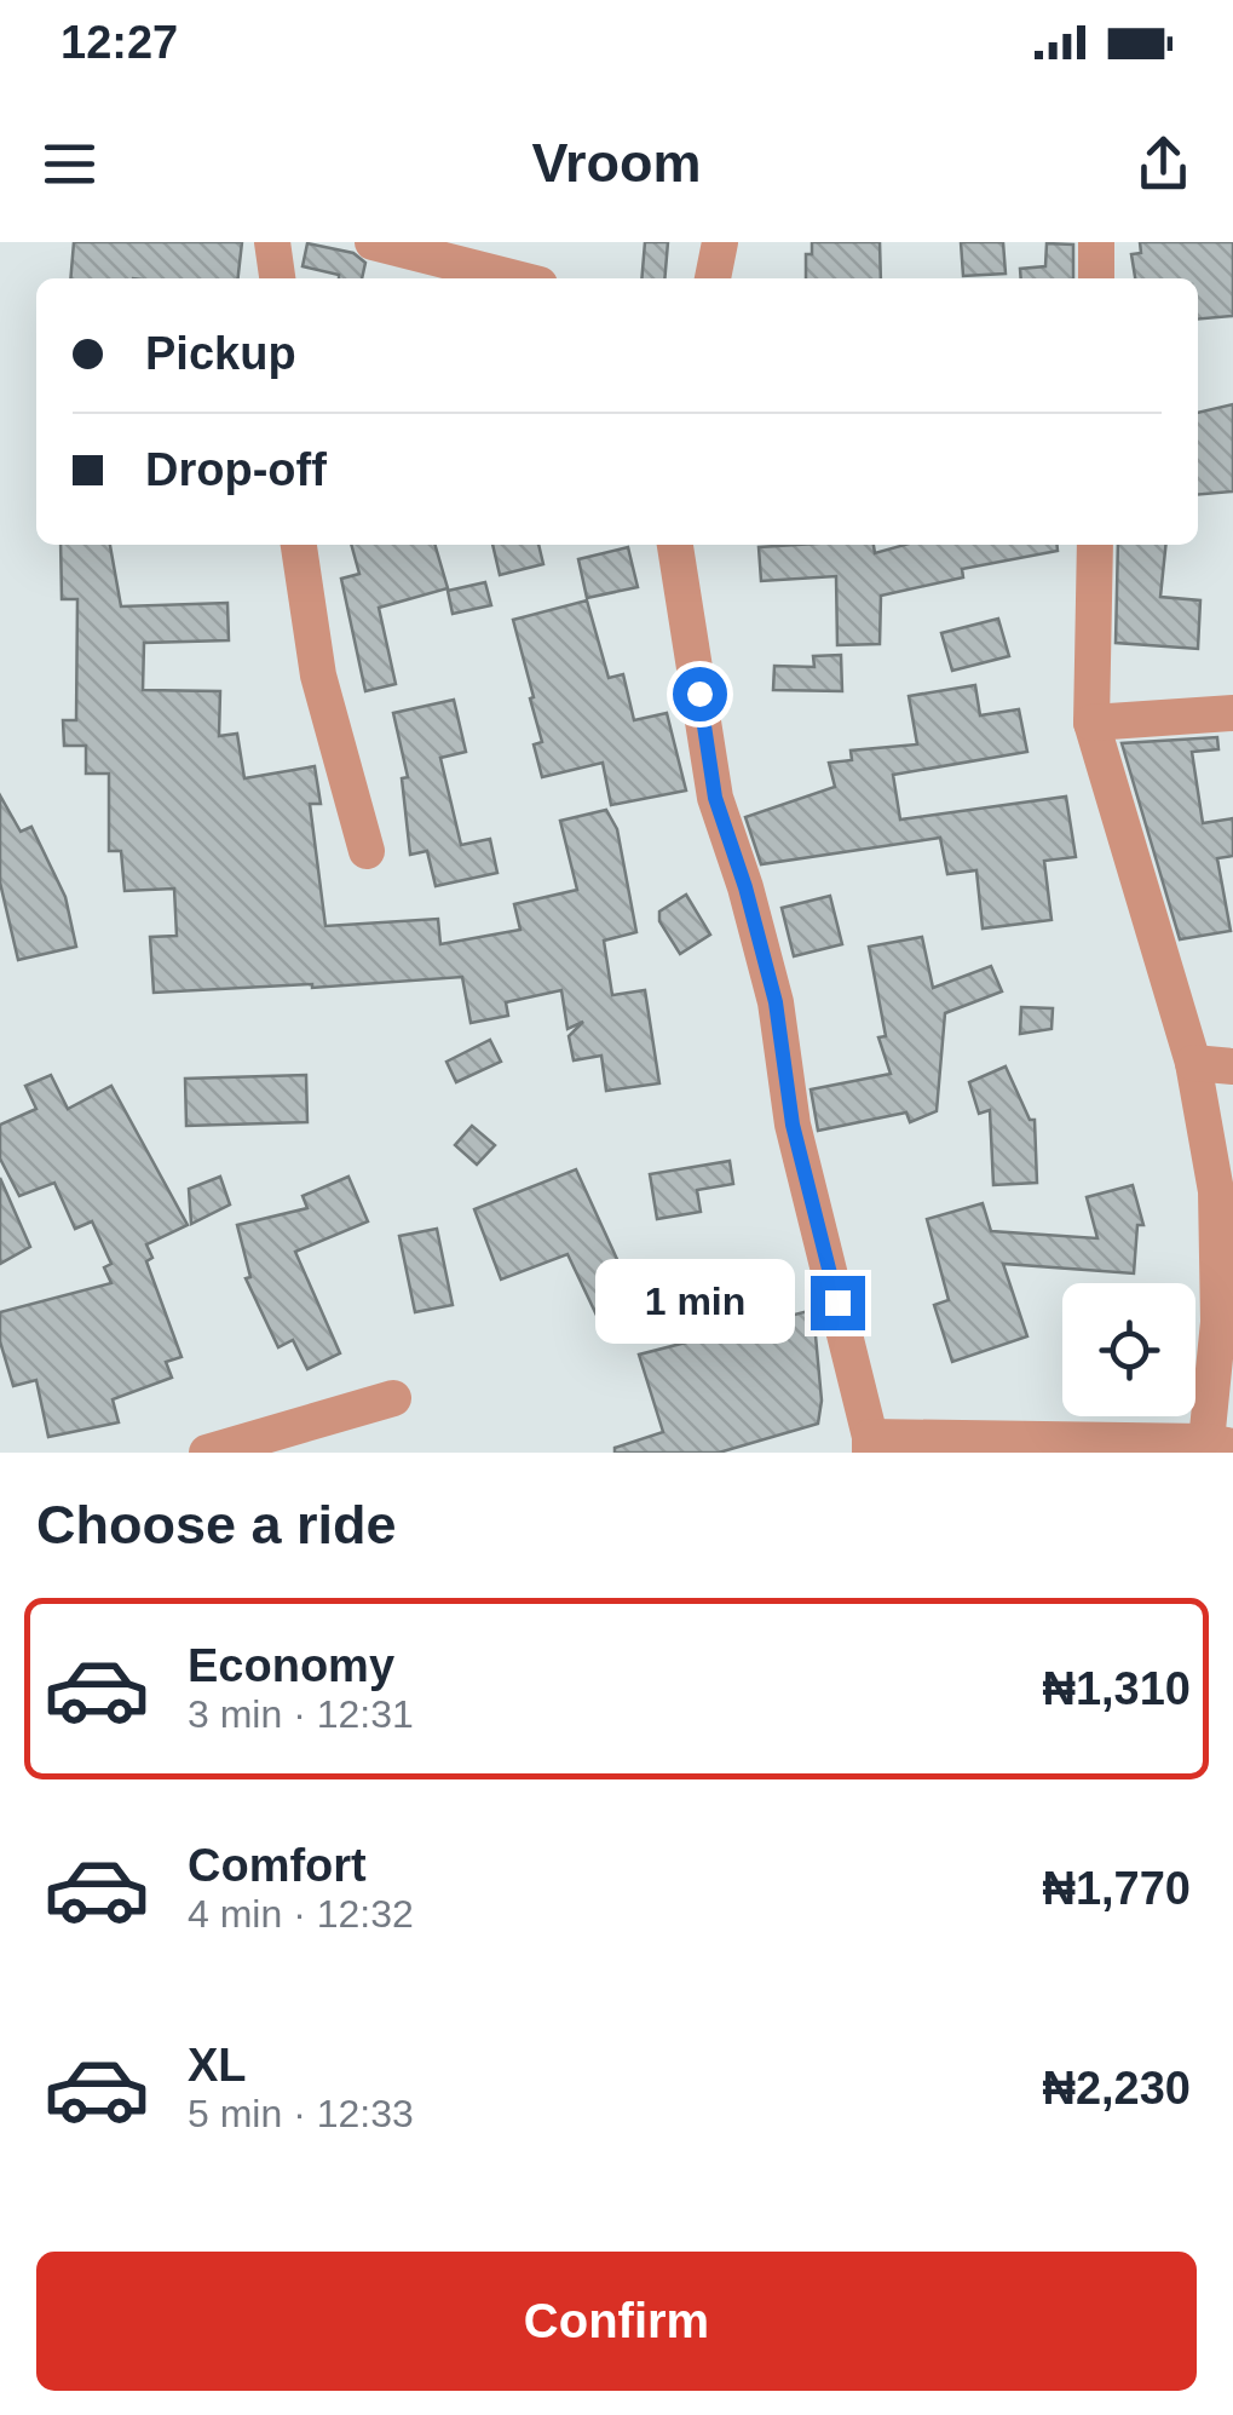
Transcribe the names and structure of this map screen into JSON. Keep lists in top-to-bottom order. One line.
{"page":{"status":"12:27","header":"Vroom","banner":["Pickup","Drop-off"],"bubble":"1 min","heading":"Choose a ride","list":[{"name":"Economy","note":"3 min · 12:31","value":"₦1,310"},{"name":"Comfort","note":"4 min · 12:32","value":"₦1,770"},{"name":"XL","note":"5 min · 12:33","value":"₦2,230"}],"buttons":"Confirm"}}
